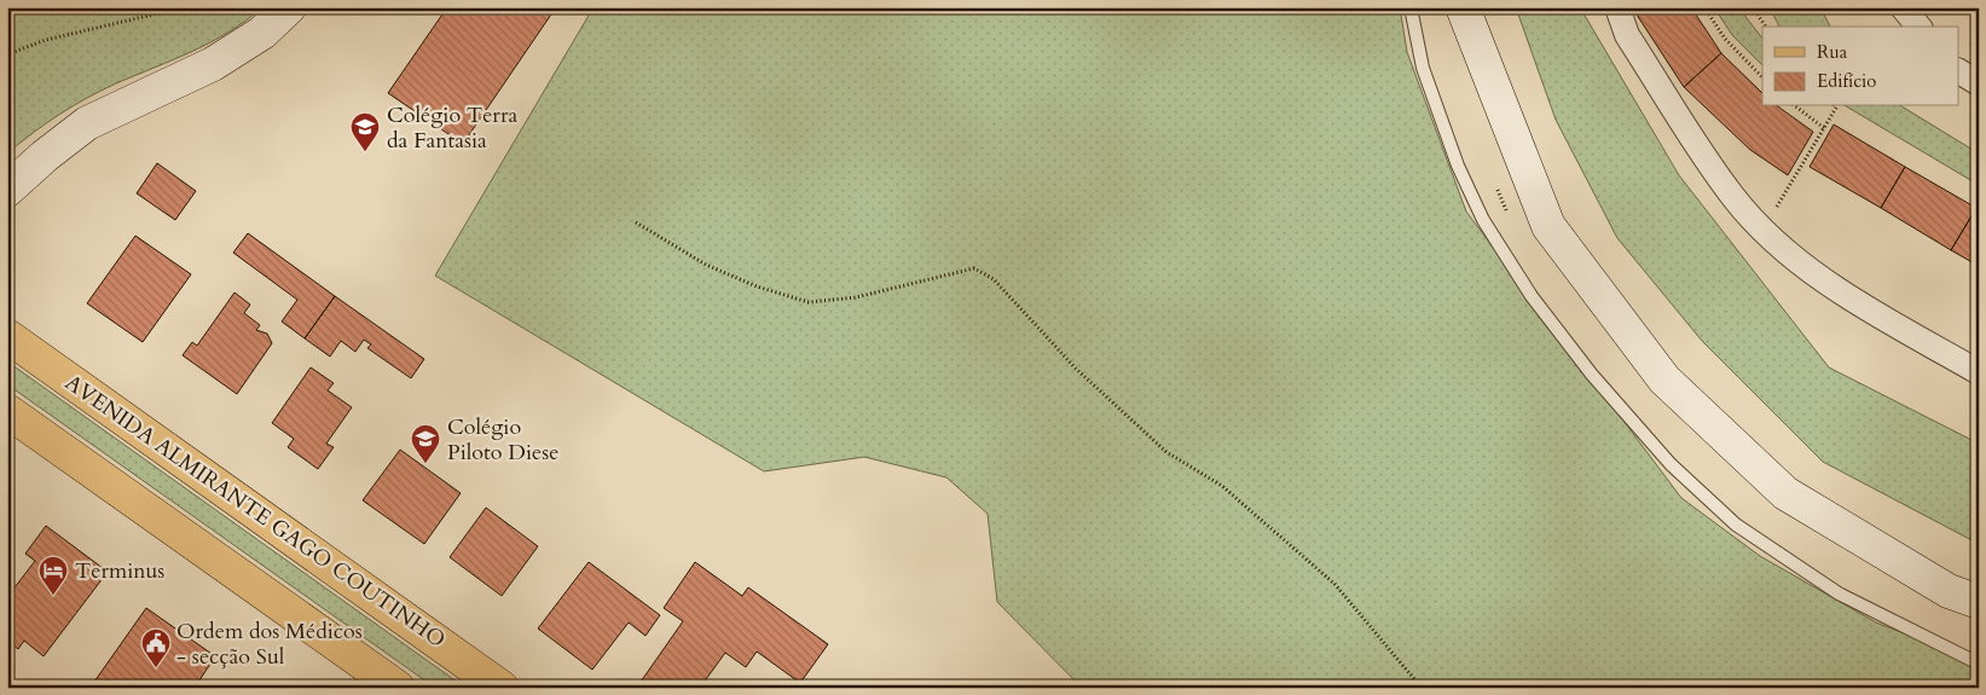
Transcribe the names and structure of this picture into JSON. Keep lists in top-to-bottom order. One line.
{"streets":{"main road":["AVENIDA ALMIRANTE GAGO COUTINHO"]},"places":{"school or university":["Colégio Terra da Fantasia","Colégio Piloto Diese"],"hotel":["Terminus"],"public building":["Ordem dos Médicos - secção Sul"]},"legend":["Rua","Edifício"]}
